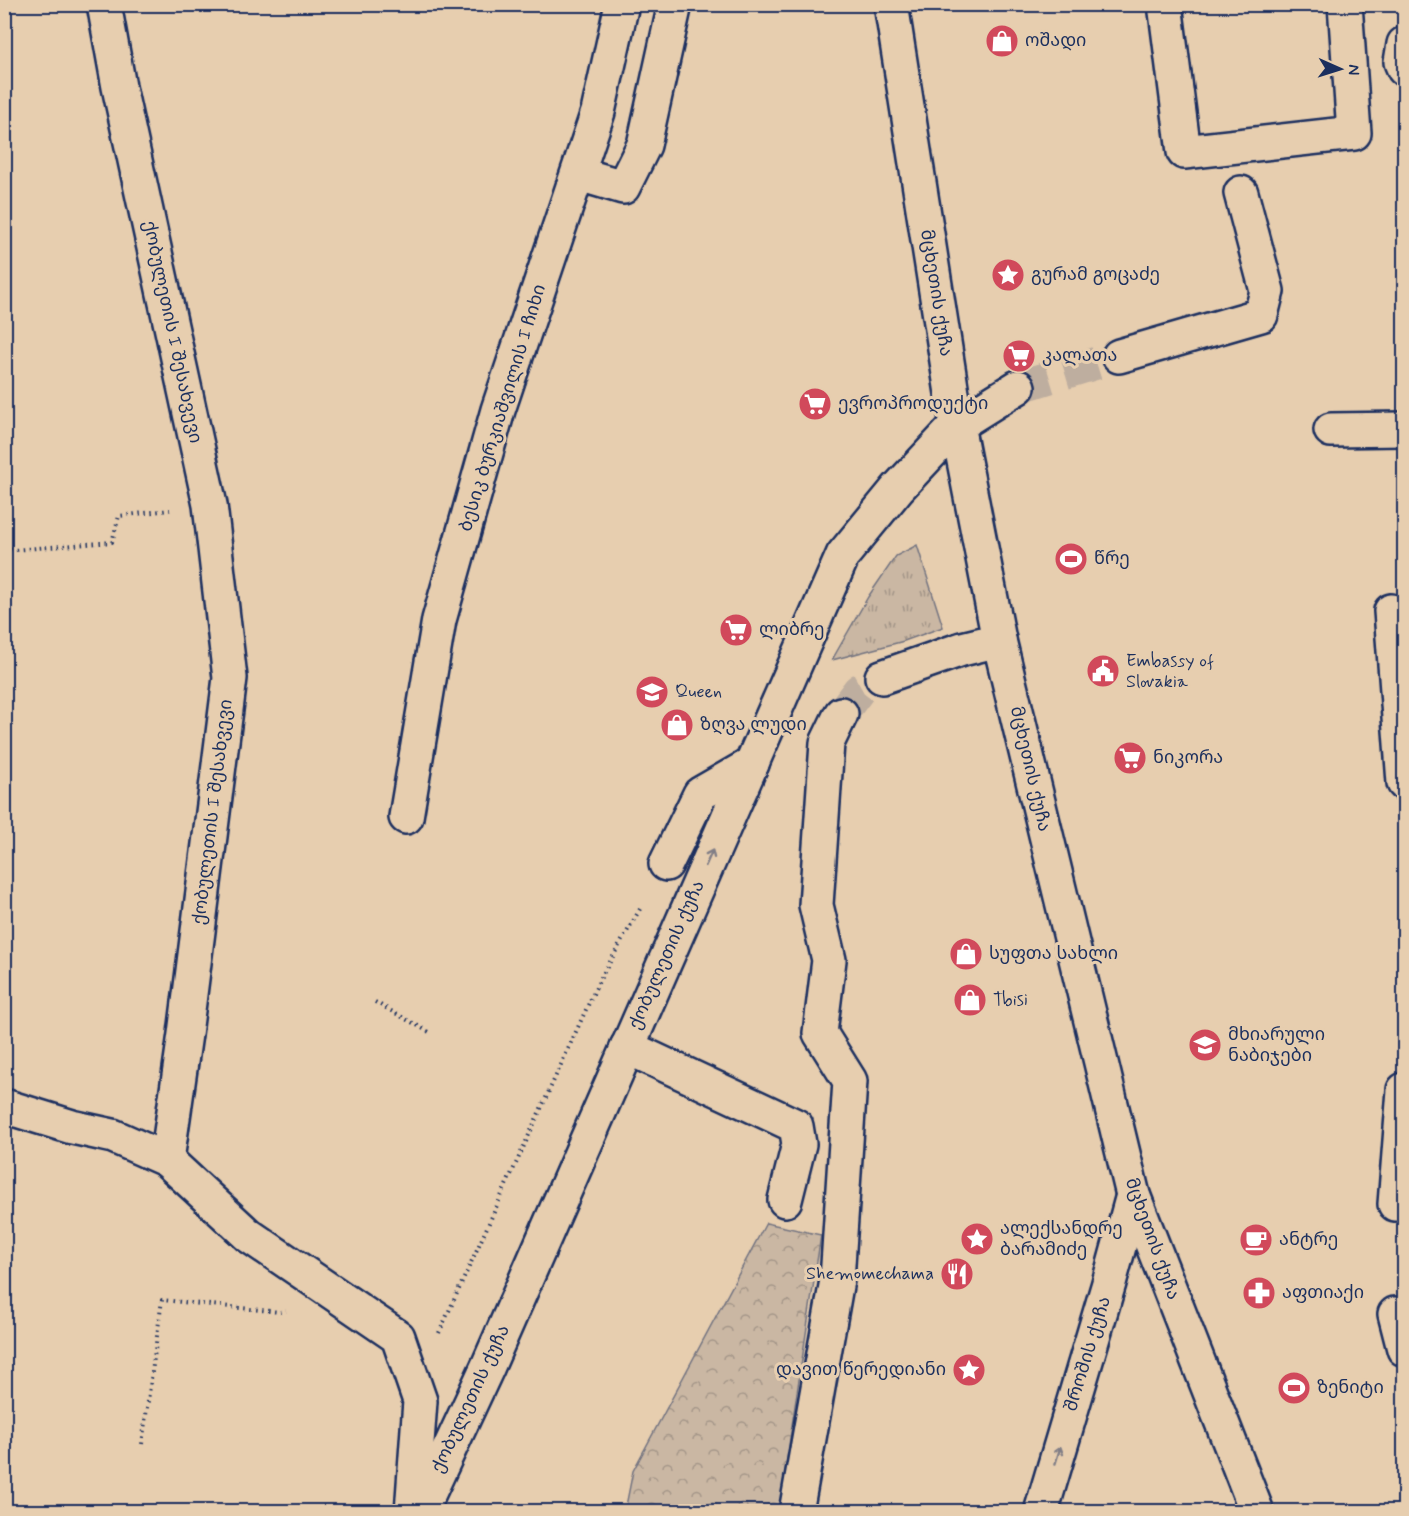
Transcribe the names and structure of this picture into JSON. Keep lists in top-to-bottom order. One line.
{"streets":{"street":["მცხეთის ქუჩა","ქობულეთის I შესახვევი","ბესიკ ბურკიაშვილის I ჩიხი","ქობულეთის ქუჩა","შროშის ქუჩა"]},"crossings":[["მცხეთის ქუჩა","ქობულეთის ქუჩა"],["მცხეთის ქუჩა","შროშის ქუჩა"]],"places":{"shop":["ოშადი","ზღვა ლუდი","სუფთა სახლი","Tbisi"],"place":["გურამ გოცაძე","ალექსანდრე ბარამიძე","დავით წერედიანი"],"supermarket":["კალათა","ევროპროდუქტი","ლიბრე","ნიკორა"],"sports":["წრე","ზენიტი"],"public building":["Embassy of Slovakia"],"school or university":["Queen","მხიარული ნაბიჯები"],"cafe":["ანტრე"],"restaurant":["Shemomechama"],"pharmacy":["აფთიაქი"]},"north":"right"}
